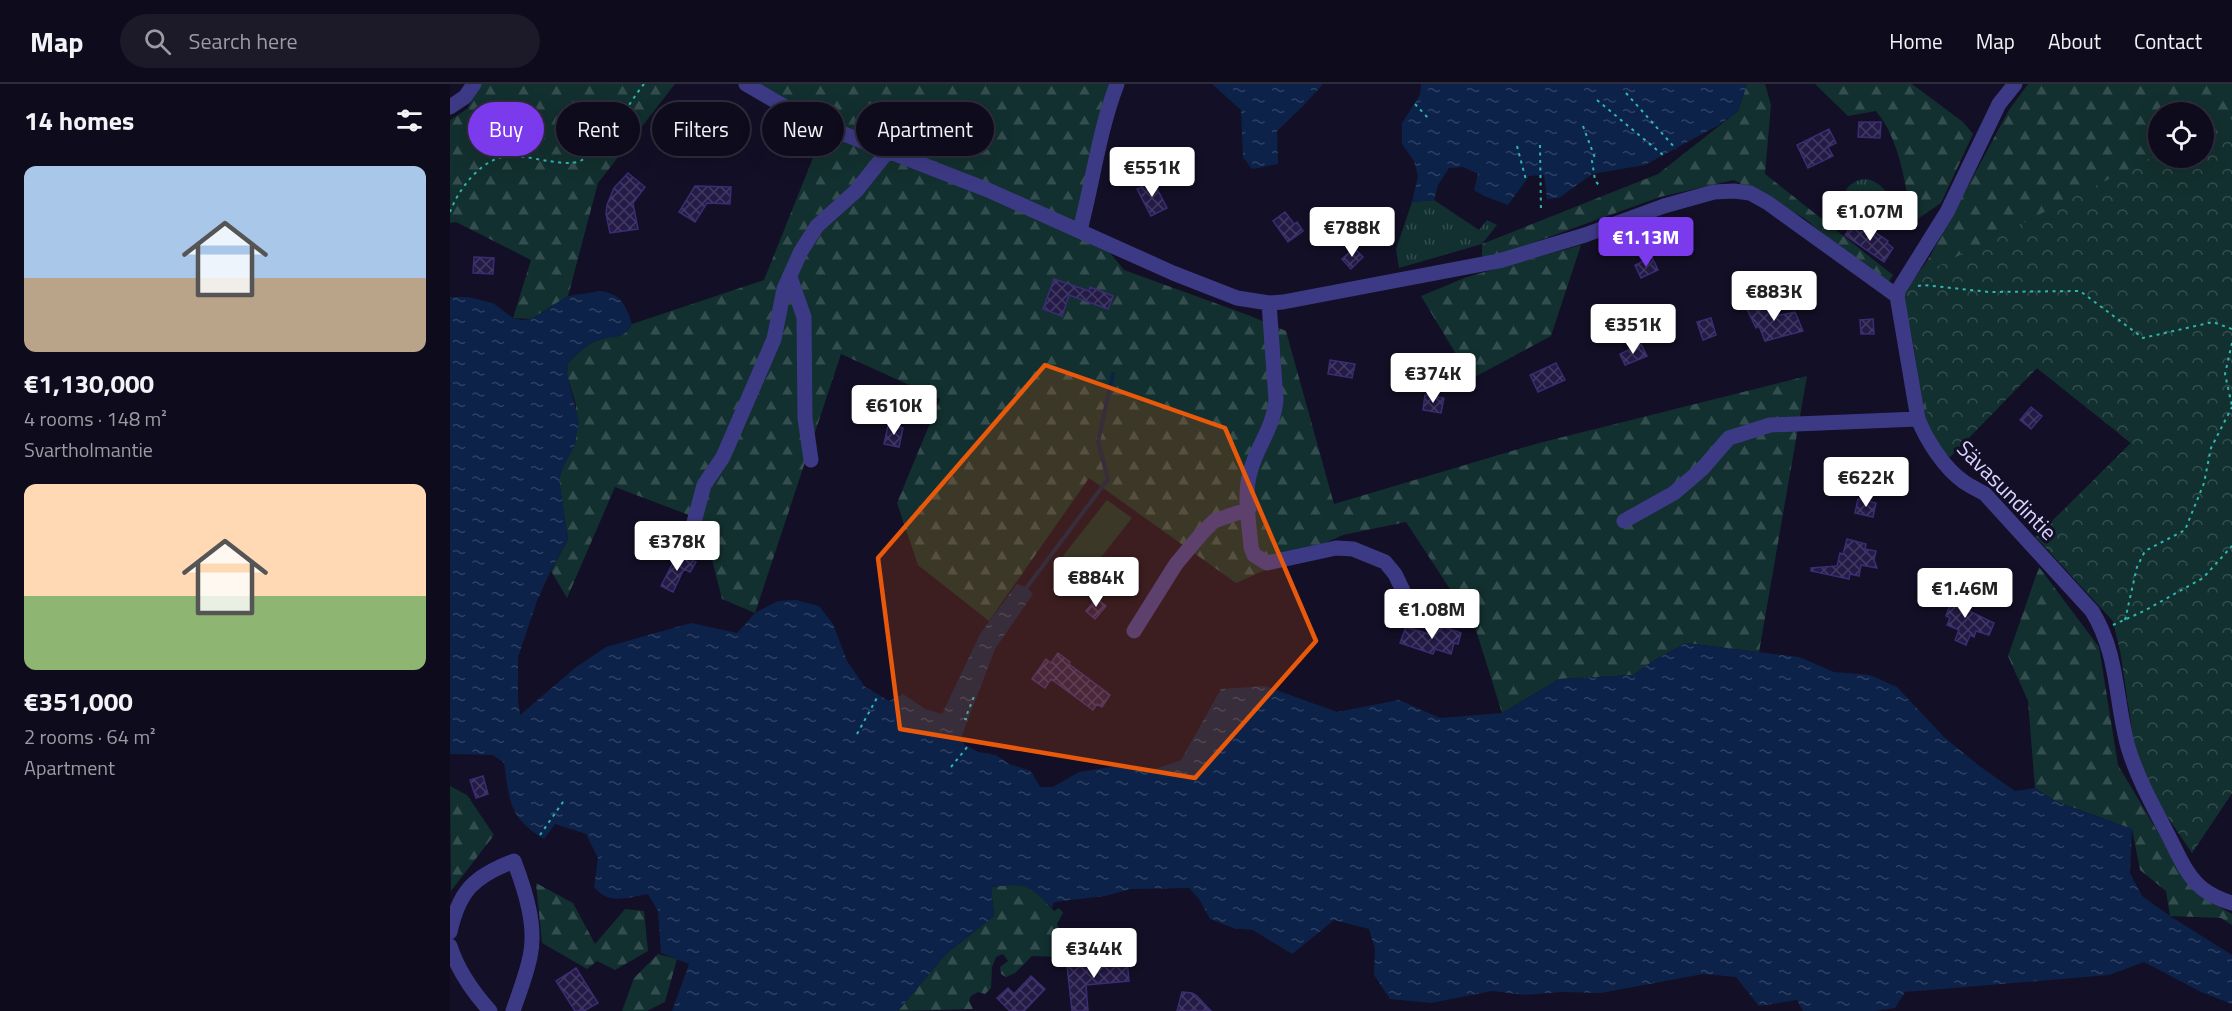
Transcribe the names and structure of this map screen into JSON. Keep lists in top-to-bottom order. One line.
{"streets":{"street":["Sävasundintie"]},"page":{"header":"Map","search":"Search here","nav":["Home","Map","About","Contact"],"heading":"14 homes","chip":["Buy","Rent","Filters","New","Apartment"],"price":["€551K","€1.07M","€788K","€1.13M","€883K","€351K","€374K","€610K","€622K","€378K","€884K","€1.46M","€1.08M","€344K"],"list":[{"name":"€1,130,000","note":"4 rooms · 148 m² · Svartholmantie"},{"name":"€351,000","note":"2 rooms · 64 m² · Apartment"}]}}
